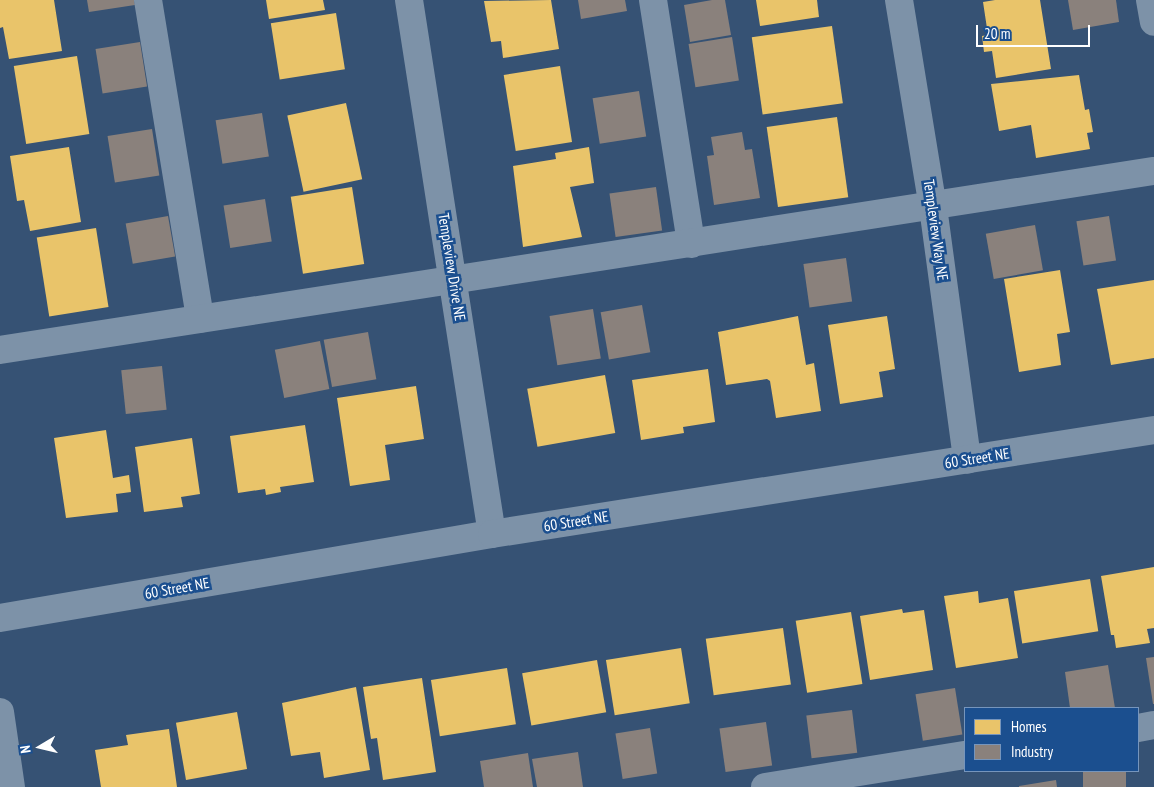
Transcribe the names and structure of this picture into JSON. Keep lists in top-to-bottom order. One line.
{"streets":{"street":["Templeview Way NE","Templeview Drive NE","60 Street NE"]},"crossings":[["Templeview Way NE","60 Street NE"],["Templeview Drive NE","60 Street NE"]],"legend":["Homes","Industry"],"scale_bar":"20 m","north":"left"}
